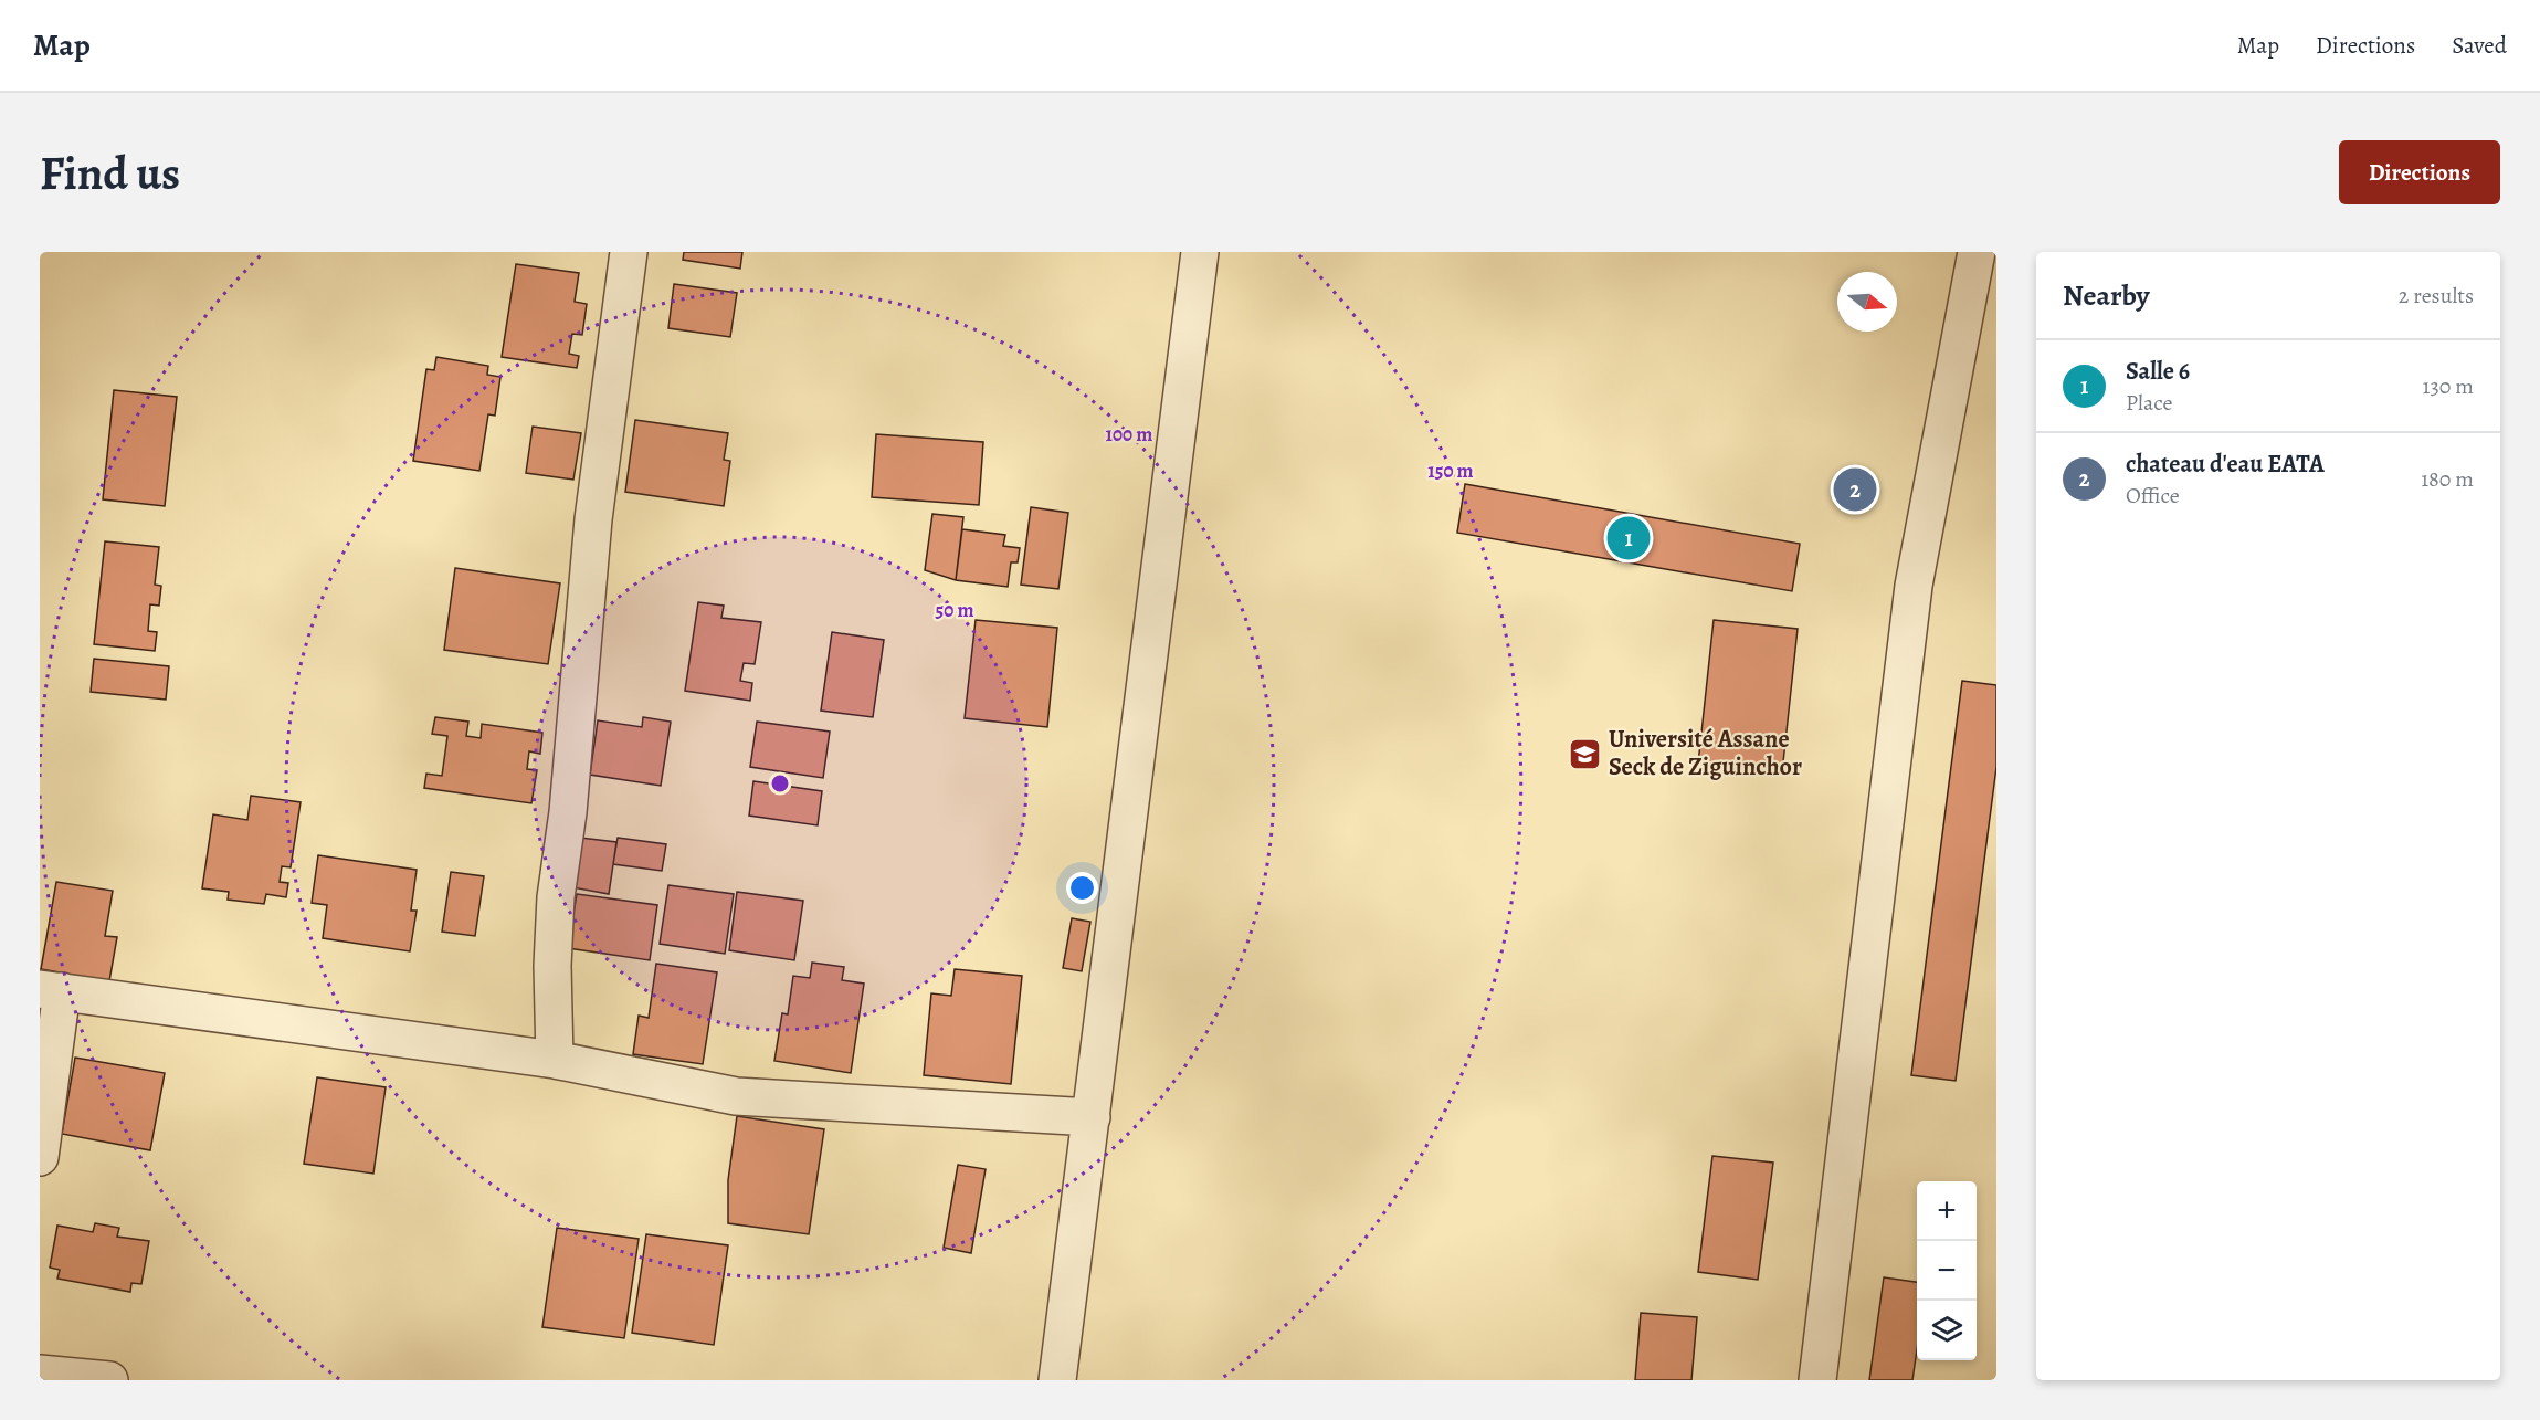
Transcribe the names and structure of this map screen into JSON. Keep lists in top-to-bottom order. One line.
{"places":{"school or university":["Université Assane Seck de Ziguinchor"]},"north":"right","page":{"header":"Map","nav":["Map","Directions","Saved"],"buttons":"Directions","title":"Find us","heading":["Nearby","2 results"],"list":[{"mark":"1","name":"Salle 6","note":"Place","value":"130 m"},{"mark":"2","name":"chateau d'eau EATA","note":"Office","value":"180 m"}],"pins":["2","1"],"map_buttons":["+","−"]},"rings":["100 m","150 m","50 m"]}
